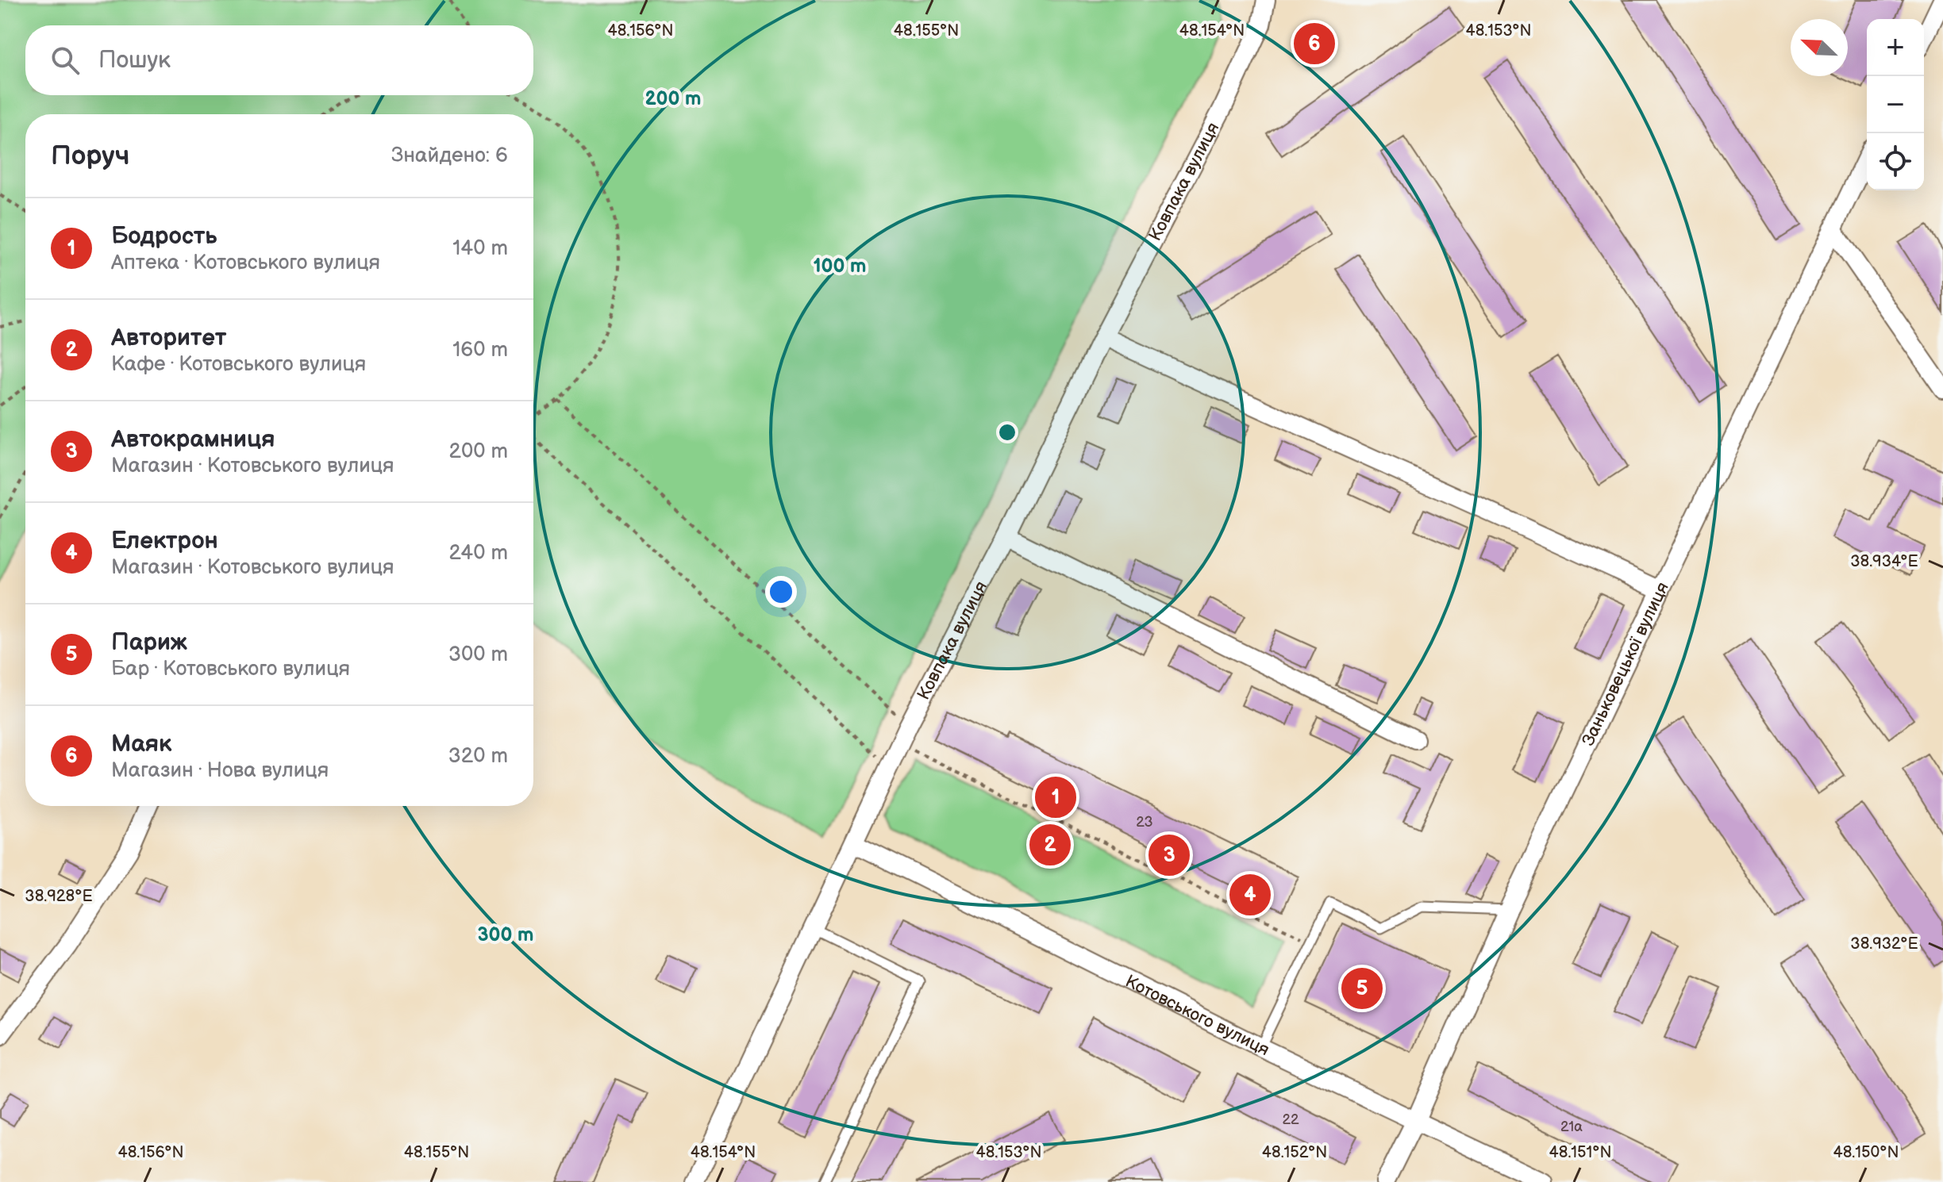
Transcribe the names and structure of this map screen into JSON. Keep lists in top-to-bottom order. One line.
{"streets":{"street":["Ковпака вулиця","Заньковецької вулиця","Котовського вулиця"]},"crossings":[["Ковпака вулиця","Котовського вулиця"],["Заньковецької вулиця","Котовського вулиця"]],"house_numbers":["23","22","21а"],"north":"top left","page":{"map_buttons":["+","−"],"pins":["6","1","2","3","4","5"],"search":"Пошук","heading":["Поруч","Знайдено: 6"],"list":[{"mark":"1","name":"Бодрость","note":"Аптека · Котовського вулиця","value":"140 m"},{"mark":"2","name":"Авторитет","note":"Кафе · Котовського вулиця","value":"160 m"},{"mark":"3","name":"Автокрамниця","note":"Магазин · Котовського вулиця","value":"200 m"},{"mark":"4","name":"Електрон","note":"Магазин · Котовського вулиця","value":"240 m"},{"mark":"5","name":"Париж","note":"Бар · Котовського вулиця","value":"300 m"},{"mark":"6","name":"Маяк","note":"Магазин · Нова вулиця","value":"320 m"}]},"coordinates":["48.156°N","48.155°N","48.154°N","48.153°N","38.934°E","38.928°E","38.932°E","48.152°N","48.151°N","48.150°N"],"rings":["200 m","100 m","300 m"]}
